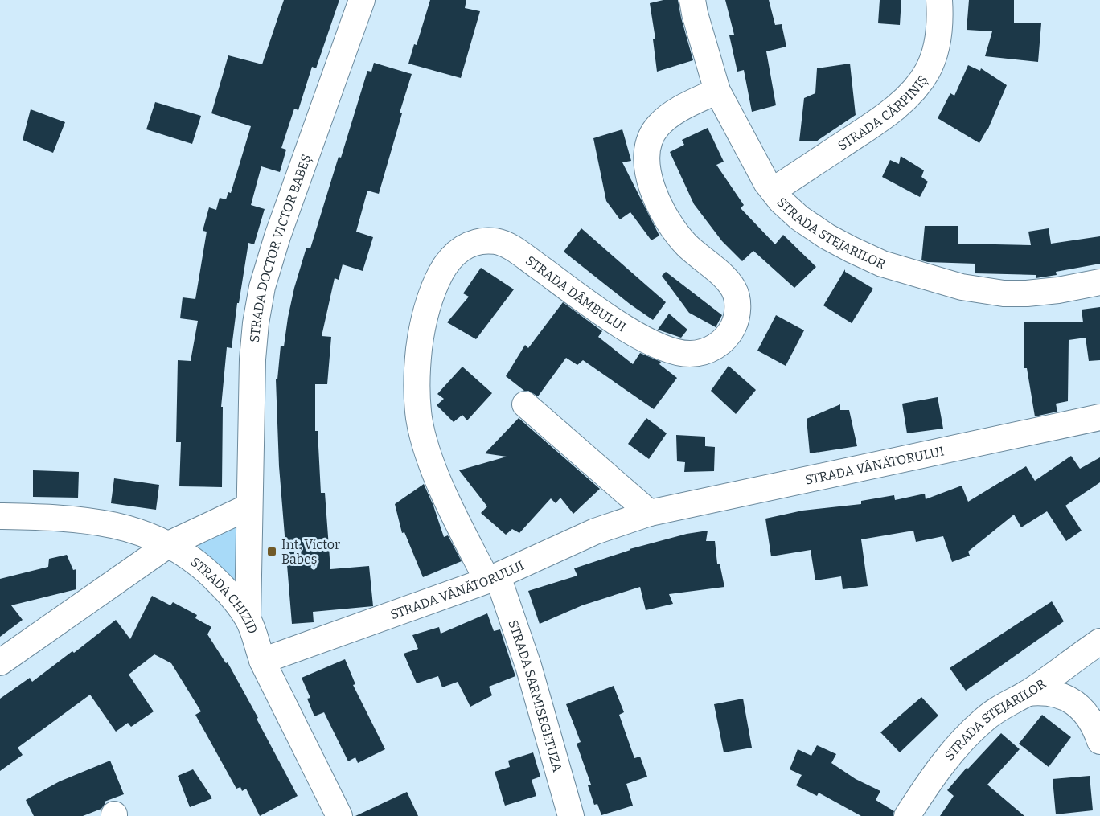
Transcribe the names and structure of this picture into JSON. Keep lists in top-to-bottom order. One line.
{"streets":{"street":["STRADA CĂRPINIȘ","STRADA STEJARILOR","STRADA DOCTOR VICTOR BABEȘ","STRADA DÂMBULUI","STRADA VÂNĂTORULUI","STRADA CHIZID","STRADA SARMISEGETUZA"]},"crossings":[["STRADA CĂRPINIȘ","STRADA STEJARILOR"],["STRADA STEJARILOR","STRADA DÂMBULUI"],["STRADA DOCTOR VICTOR BABEȘ","STRADA CHIZID"],["STRADA DÂMBULUI","STRADA VÂNĂTORULUI"],["STRADA DÂMBULUI","STRADA SARMISEGETUZA"],["STRADA VÂNĂTORULUI","STRADA CHIZID"],["STRADA VÂNĂTORULUI","STRADA SARMISEGETUZA"]],"places":{"transit":["Int. Victor Babeș"]}}
